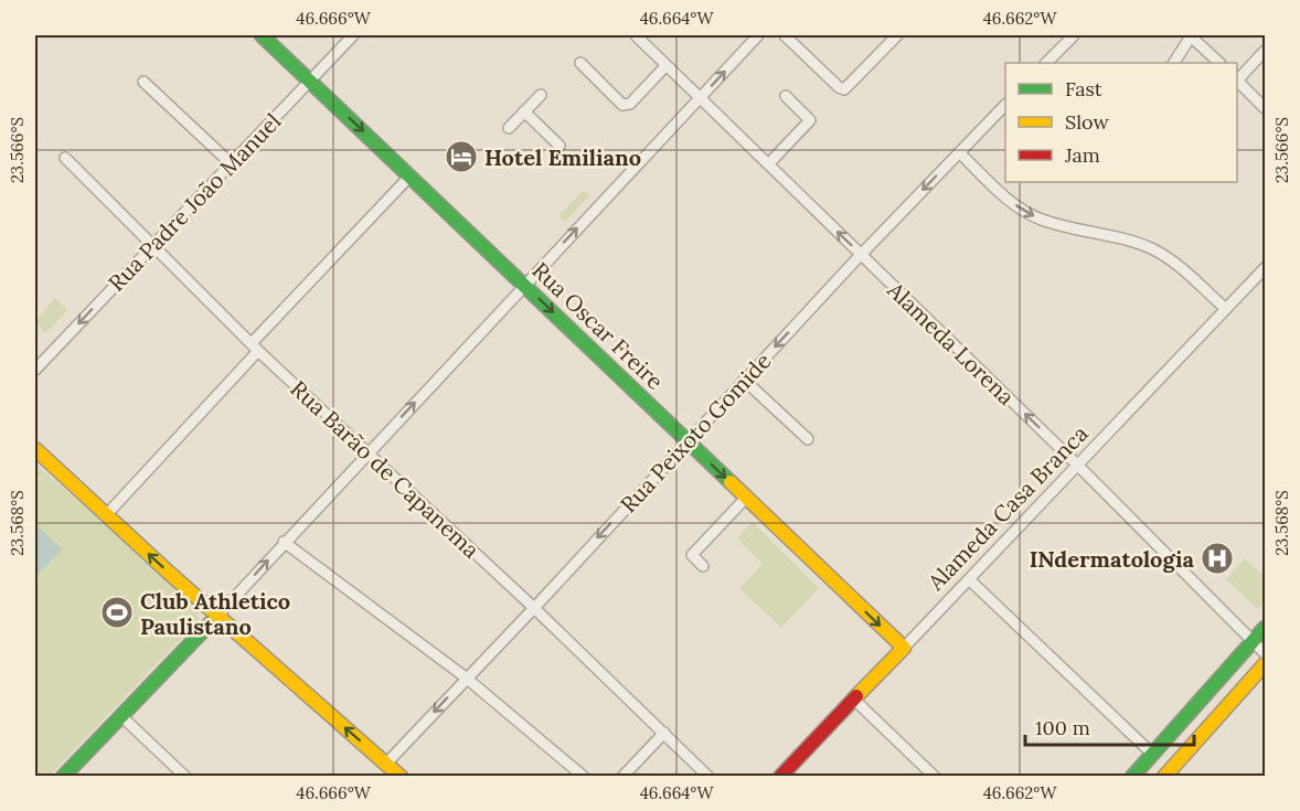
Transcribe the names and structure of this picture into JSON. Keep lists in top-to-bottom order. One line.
{"streets":{"street":["Rua Padre João Manuel","Rua Oscar Freire","Alameda Lorena","Rua Peixoto Gomide","Rua Barão de Capanema","Alameda Casa Branca"]},"crossings":[["Rua Padre João Manuel","Rua Oscar Freire"],["Rua Padre João Manuel","Rua Barão de Capanema"],["Rua Oscar Freire","Rua Peixoto Gomide"],["Rua Oscar Freire","Alameda Casa Branca"],["Alameda Lorena","Rua Peixoto Gomide"],["Alameda Lorena","Alameda Casa Branca"],["Rua Peixoto Gomide","Rua Barão de Capanema"]],"one_way":["Rua Padre João Manuel","Rua Oscar Freire","Alameda Lorena","Rua Peixoto Gomide"],"places":{"hotel":["Hotel Emiliano"],"hospital":["INdermatologia"],"sports":["Club Athletico Paulistano"]},"legend":["Fast","Slow","Jam"],"scale_bar":"100 m","coordinates":["46.666°W","46.664°W","46.662°W","23.566°S","23.568°S"]}
